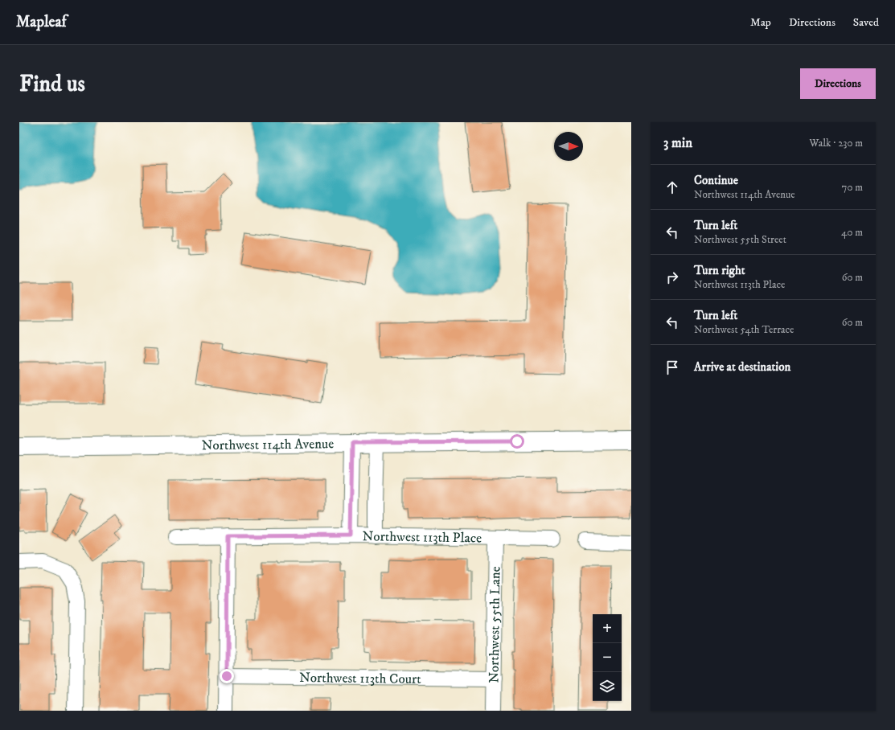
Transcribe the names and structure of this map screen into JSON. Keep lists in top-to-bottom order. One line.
{"streets":{"street":["Northwest 114th Avenue","Northwest 113th Place","Northwest 55th Lane","Northwest 113th Court"]},"crossings":[["Northwest 113th Place","Northwest 55th Lane"],["Northwest 55th Lane","Northwest 113th Court"]],"north":"right","page":{"header":"Mapleaf","nav":["Map","Directions","Saved"],"buttons":"Directions","title":"Find us","heading":["3 min","Walk · 230 m"],"list":[["Continue","Northwest 114th Avenue","70 m"],["Turn left","Northwest 55th Street","40 m"],["Turn right","Northwest 113th Place","60 m"],["Turn left","Northwest 54th Terrace","60 m"],"Arrive at destination"],"map_buttons":["+","−"]}}
